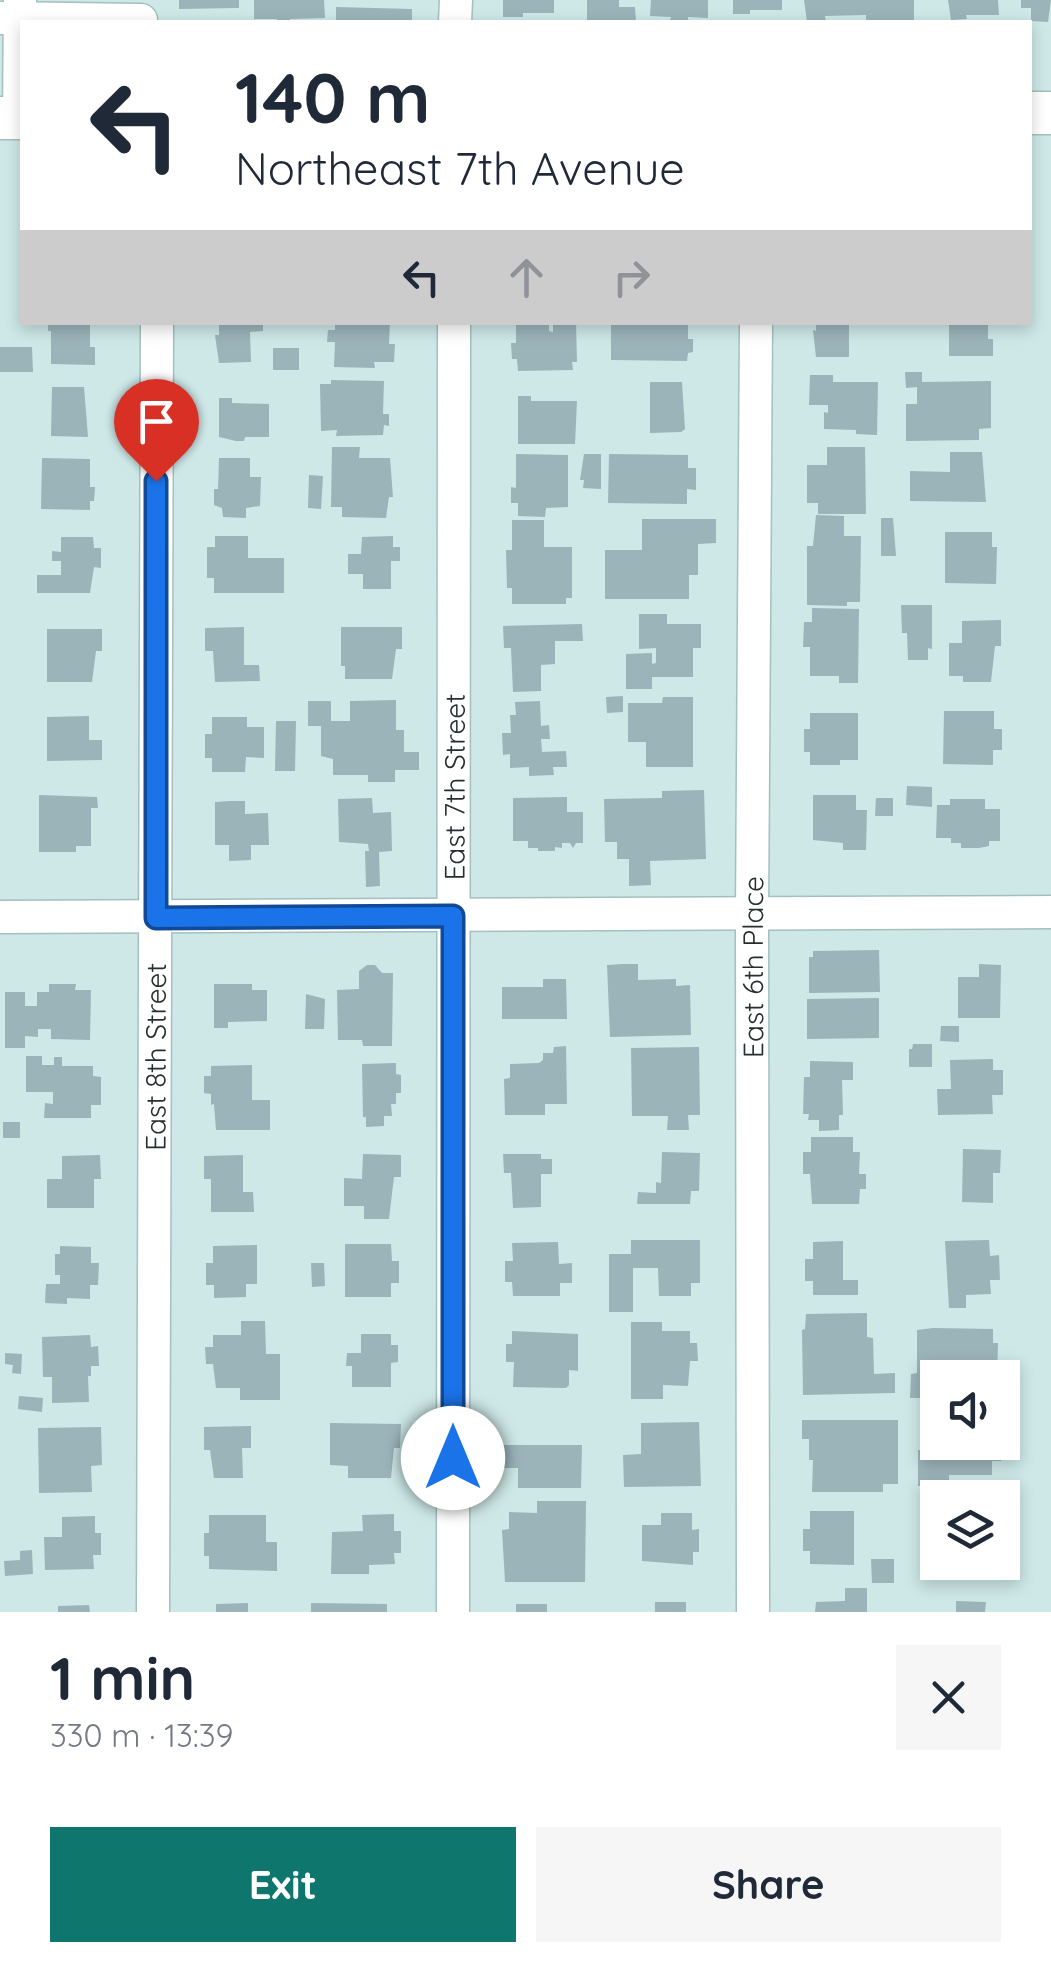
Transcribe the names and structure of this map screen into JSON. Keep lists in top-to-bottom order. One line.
{"streets":{"street":["East 7th Street","East 6th Place","East 8th Street"]},"page":{"turn":["140 m","Northeast 7th Avenue"],"heading":["1 min","330 m · 13:39"],"buttons":["Exit","Share"]}}
